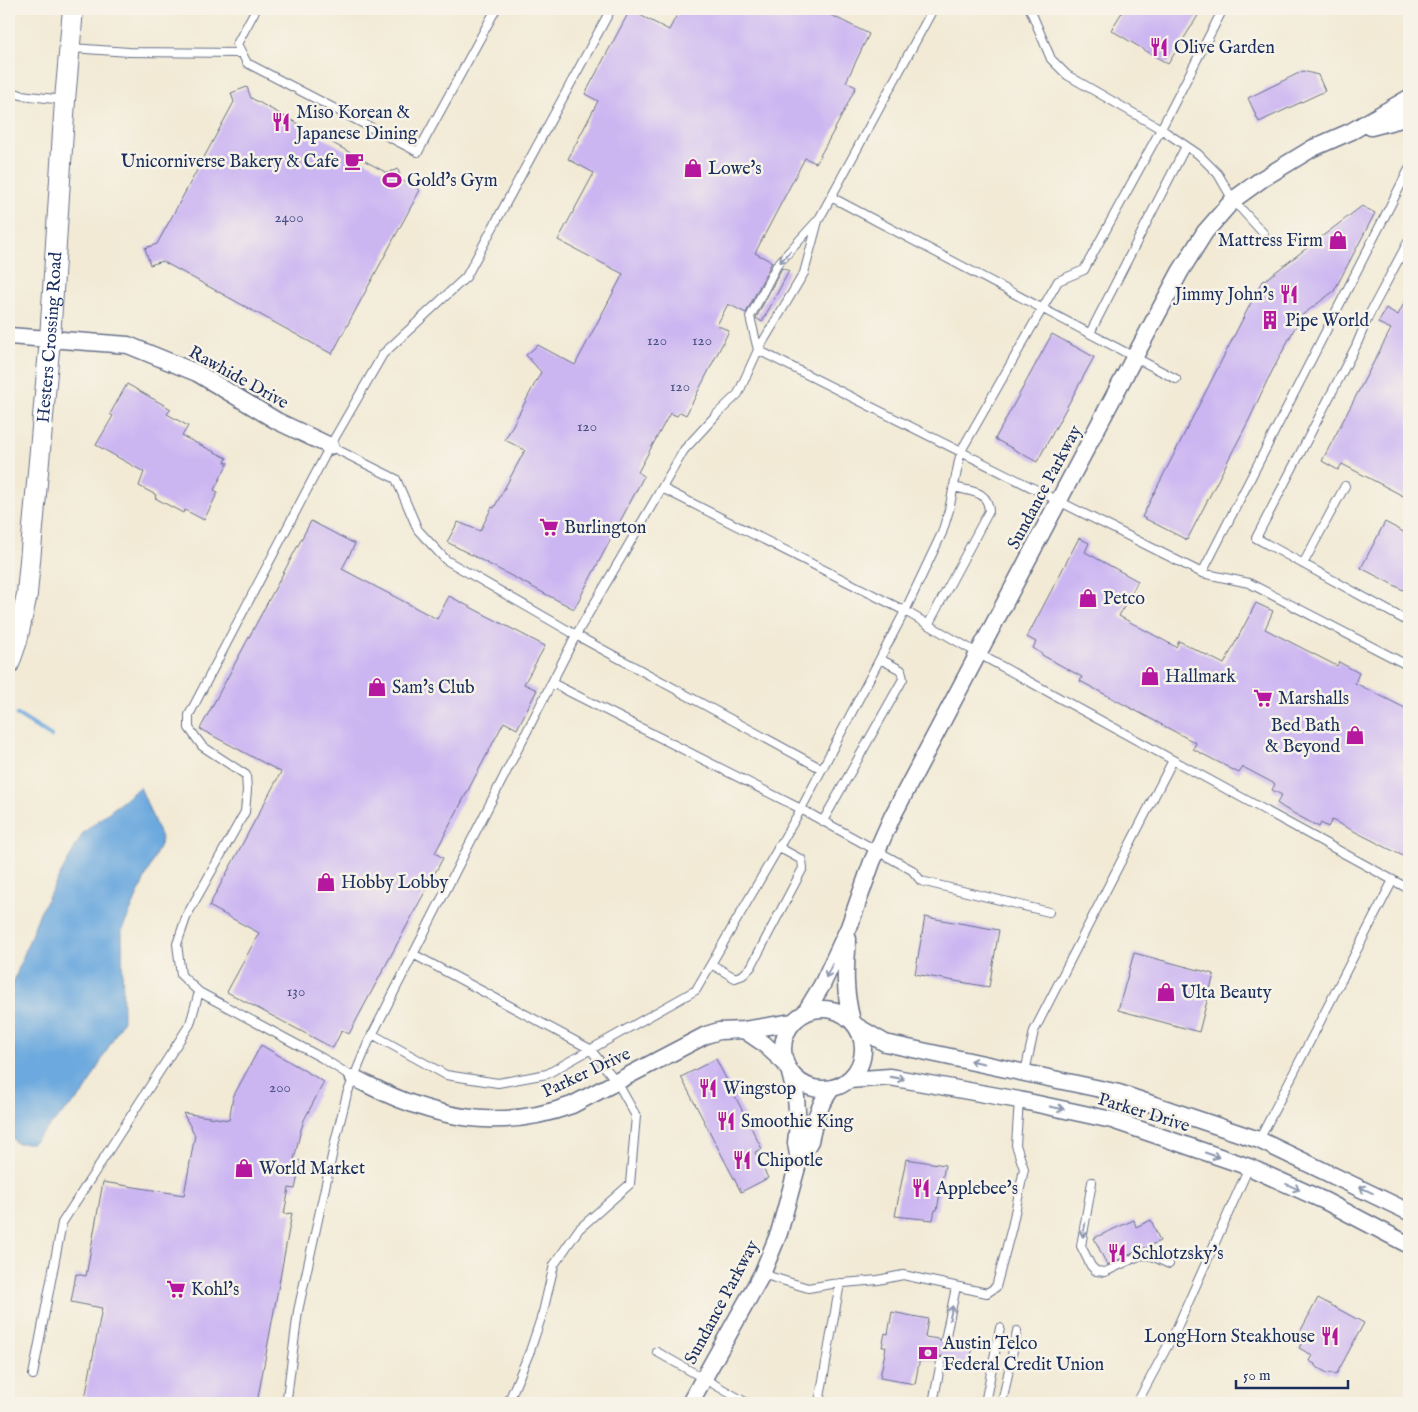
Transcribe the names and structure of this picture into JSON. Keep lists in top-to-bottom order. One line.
{"streets":{"street":["Hesters Crossing Road","Rawhide Drive","Sundance Parkway","Parker Drive"]},"crossings":[["Hesters Crossing Road","Rawhide Drive"],["Sundance Parkway","Parker Drive"]],"places":{"restaurant":["Olive Garden","Miso Korean & Japanese Dining","Jimmy John's","Wingstop","Smoothie King","Chipotle","Applebee's","Schlotzsky's","LongHorn Steakhouse"],"cafe":["Unicorniverse Bakery & Cafe"],"shop":["Lowe's","Mattress Firm","Petco","Hallmark","Sam's Club","Bed Bath & Beyond","Hobby Lobby","Ulta Beauty","World Market"],"sports":["Gold's Gym"],"building":["Pipe World"],"supermarket":["Burlington","Marshalls","Kohl's"],"bank":["Austin Telco Federal Credit Union"]},"house_numbers":["2400","120","120","120","120","130","200"],"scale_bar":"50 m"}
